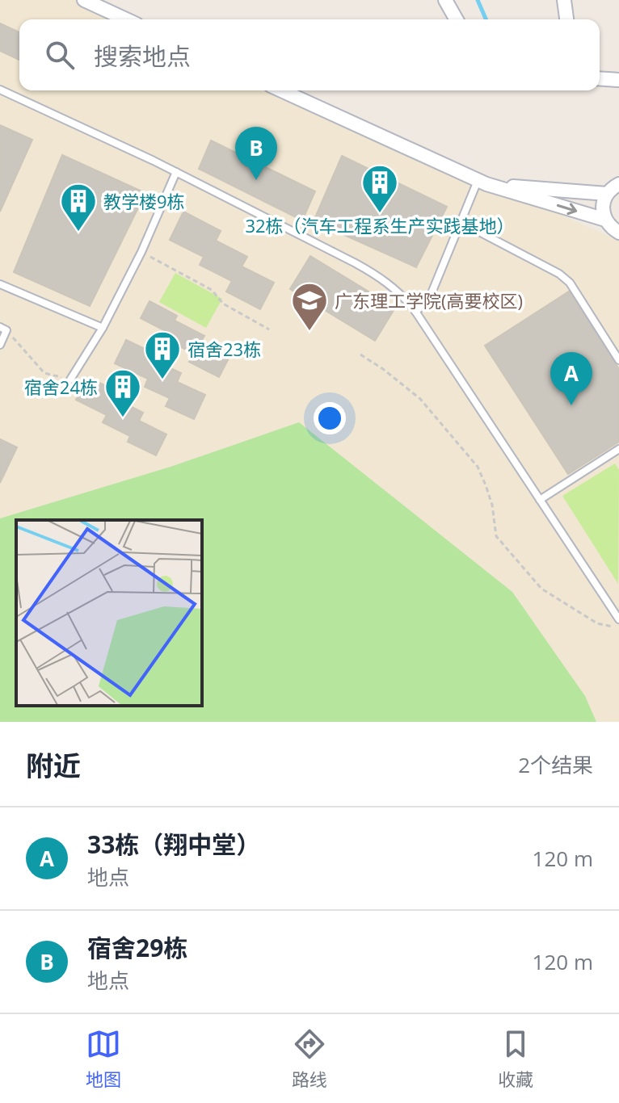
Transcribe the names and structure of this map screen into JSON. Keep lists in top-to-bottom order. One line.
{"places":{"building":["32栋（汽车工程系生产实践基地）","教学楼9栋","宿舍23栋","宿舍24栋"],"school or university":["广东理工学院(高要校区)"]},"page":{"search":"搜索地点","pins":["B","A"],"heading":["附近","2个结果"],"list":[{"mark":"A","name":"33栋（翔中堂）","note":"地点","value":"120 m"},{"mark":"B","name":"宿舍29栋","note":"地点","value":"120 m"}],"nav":["地图","路线","收藏"]}}
